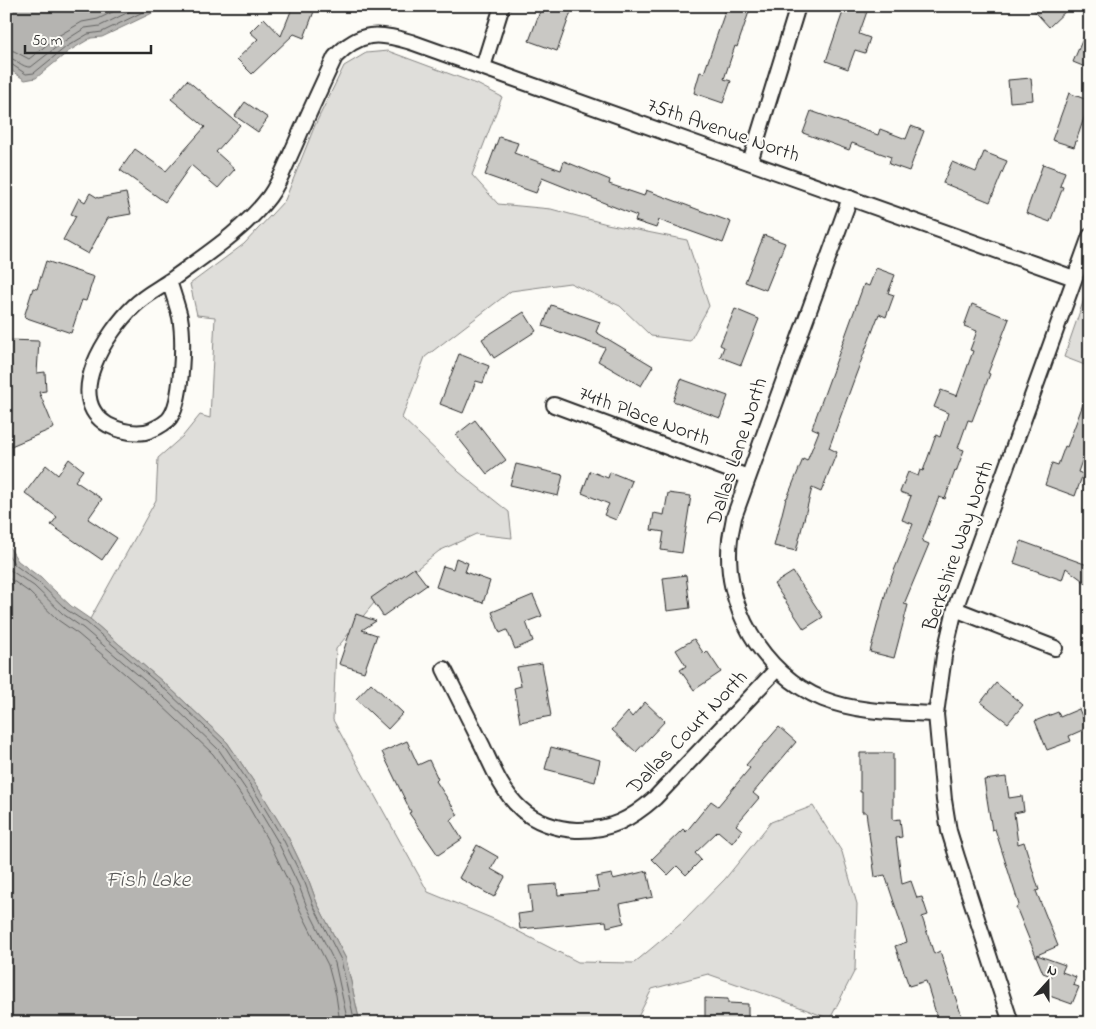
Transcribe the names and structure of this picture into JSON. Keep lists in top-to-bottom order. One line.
{"streets":{"street":["75th Avenue North","74th Place North","Dallas Lane North","Berkshire Way North","Dallas Court North"]},"crossings":[["75th Avenue North","Dallas Lane North"],["75th Avenue North","Berkshire Way North"],["74th Place North","Dallas Lane North"],["Dallas Lane North","Berkshire Way North"],["Dallas Lane North","Dallas Court North"]],"water":["Fish Lake"],"scale_bar":"50 m","north":"top"}
